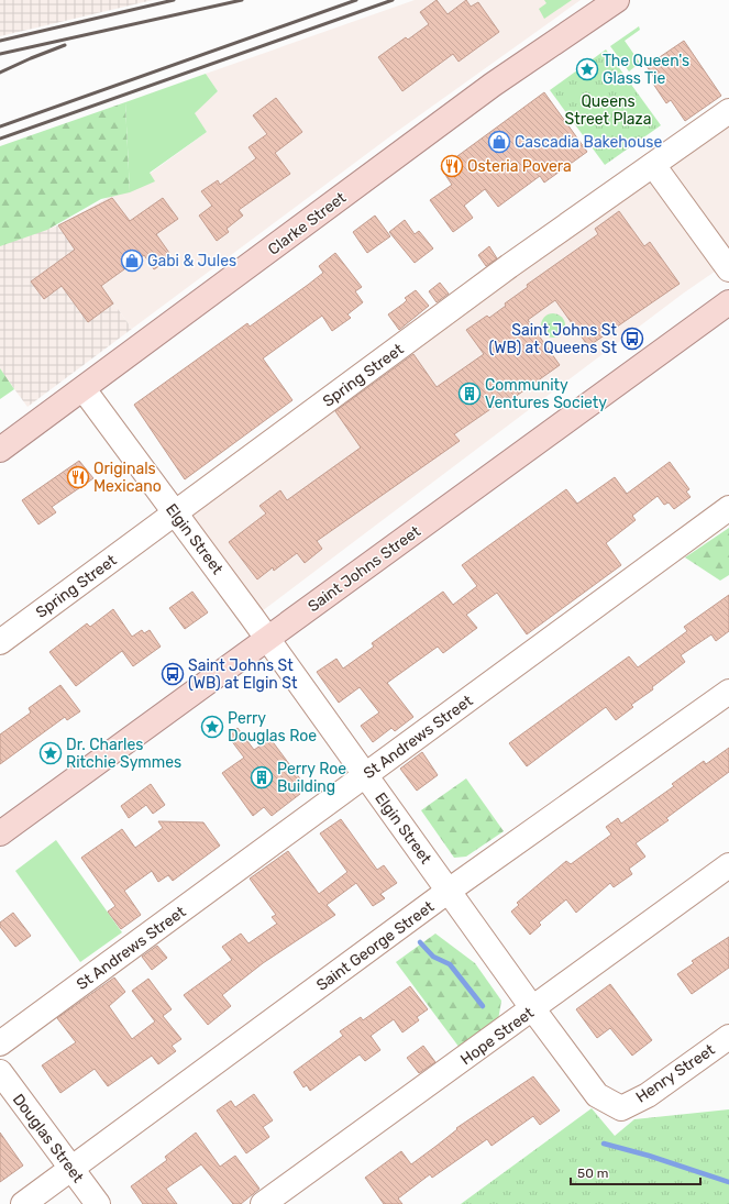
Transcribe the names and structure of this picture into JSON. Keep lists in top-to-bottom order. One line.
{"streets":{"main road":["Clarke Street","Saint Johns Street"],"street":["Spring Street","Elgin Street","St Andrews Street","Saint George Street","Hope Street","Henry Street","Douglas Street"]},"crossings":[["Clarke Street","Elgin Street"],["Spring Street","Elgin Street"],["Elgin Street","Saint Johns Street"],["Elgin Street","St Andrews Street"],["Elgin Street","Saint George Street"],["Elgin Street","Hope Street"],["Elgin Street","Henry Street"],["Saint George Street","Douglas Street"]],"parks":["Queens Street Plaza"],"places":{"place":["The Queen's Glass Tie","Perry Douglas Roe","Dr. Charles Ritchie Symmes"],"shop":["Cascadia Bakehouse","Gabi & Jules"],"restaurant":["Osteria Povera","Originals Mexicano"],"bus stop":["Saint Johns St (WB) at Queens St","Saint Johns St (WB) at Elgin St"],"building":["Community Ventures Society","Perry Roe Building"]},"scale_bar":"50 m"}
